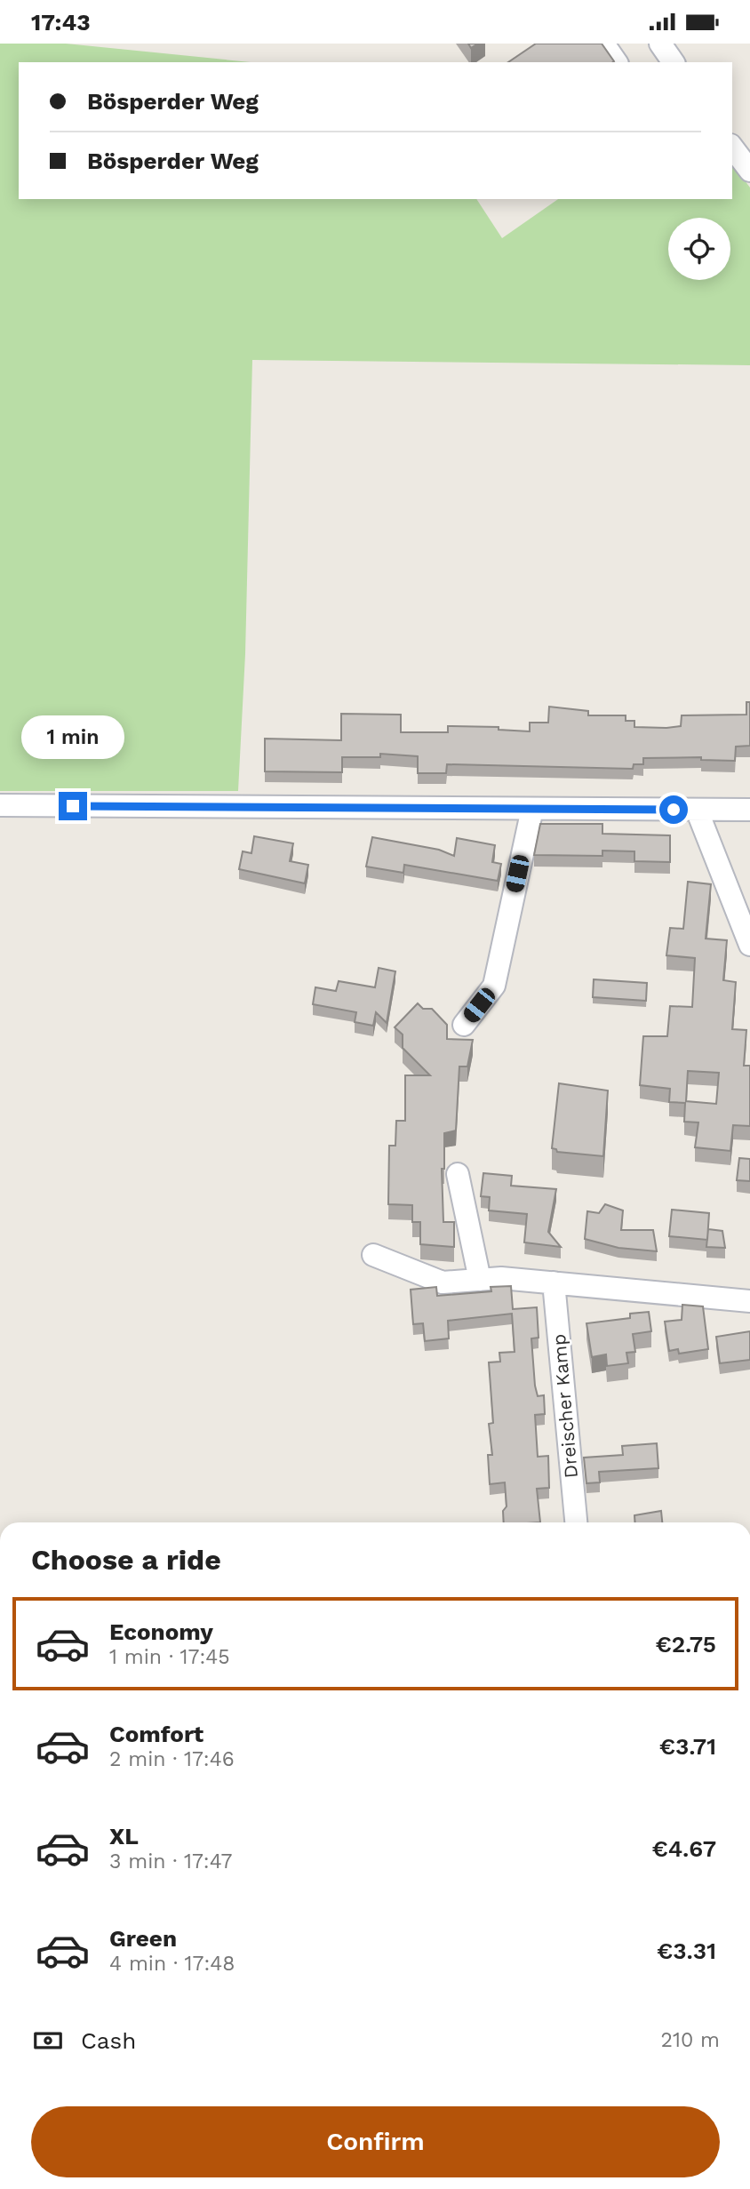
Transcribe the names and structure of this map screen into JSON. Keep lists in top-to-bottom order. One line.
{"streets":{"street":["Dreischer Kamp"]},"page":{"status":"17:43","banner":["Bösperder Weg","Bösperder Weg"],"bubble":"1 min","heading":"Choose a ride","list":[{"name":"Economy","note":"1 min · 17:45","value":"€2.75"},{"name":"Comfort","note":"2 min · 17:46","value":"€3.71"},{"name":"XL","note":"3 min · 17:47","value":"€4.67"},{"name":"Green","note":"4 min · 17:48","value":"€3.31"}],"pay":["Cash","210 m"],"buttons":"Confirm"}}
